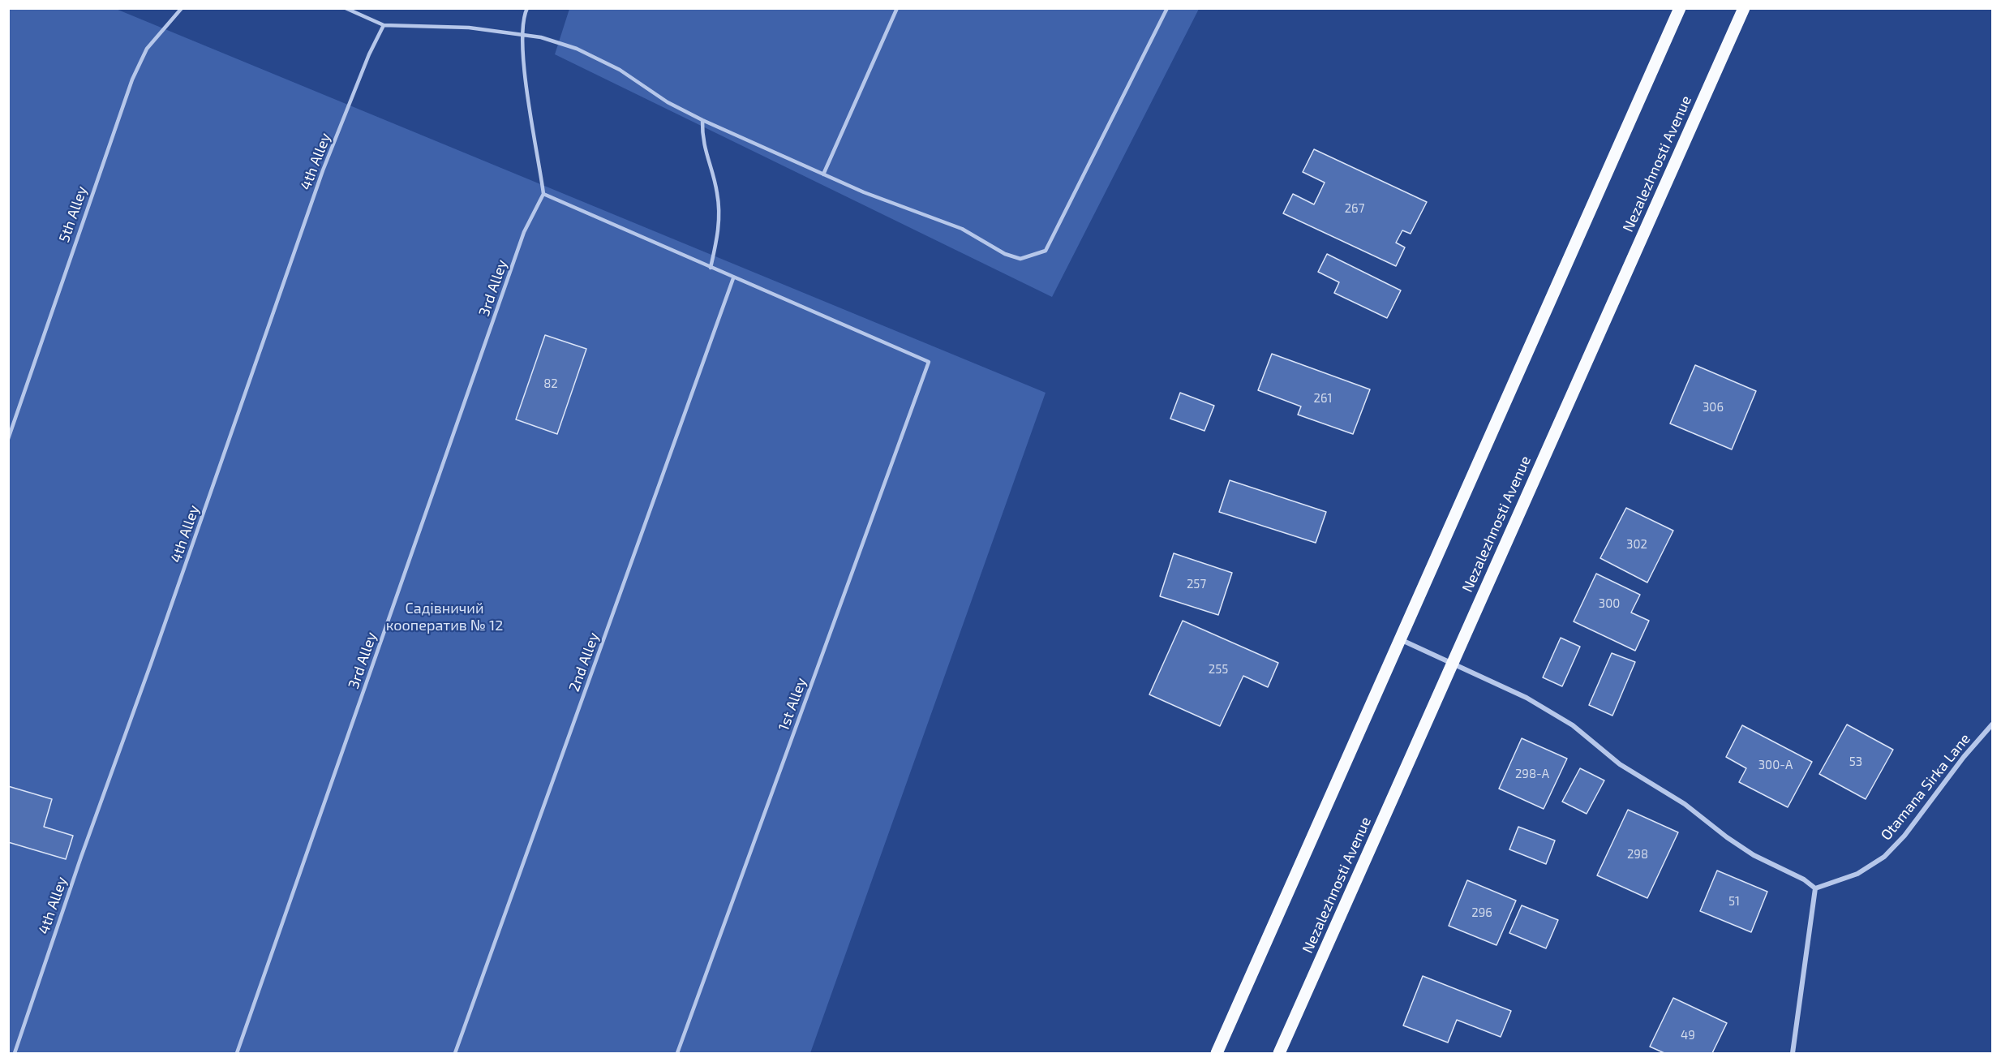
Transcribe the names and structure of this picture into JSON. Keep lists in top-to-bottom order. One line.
{"streets":{"main road":["Nezalezhnosti Avenue"],"street":["Otamana Sirka Lane"],"lane":["4th Alley","5th Alley","3rd Alley","2nd Alley","1st Alley"]},"crossings":[["2nd Alley","1st Alley"]],"parks":["Садівничий кооператив № 12"],"house_numbers":["267","82","261","306","302","257","300","255","53","300-А","298-А","298","51","296","49"]}
